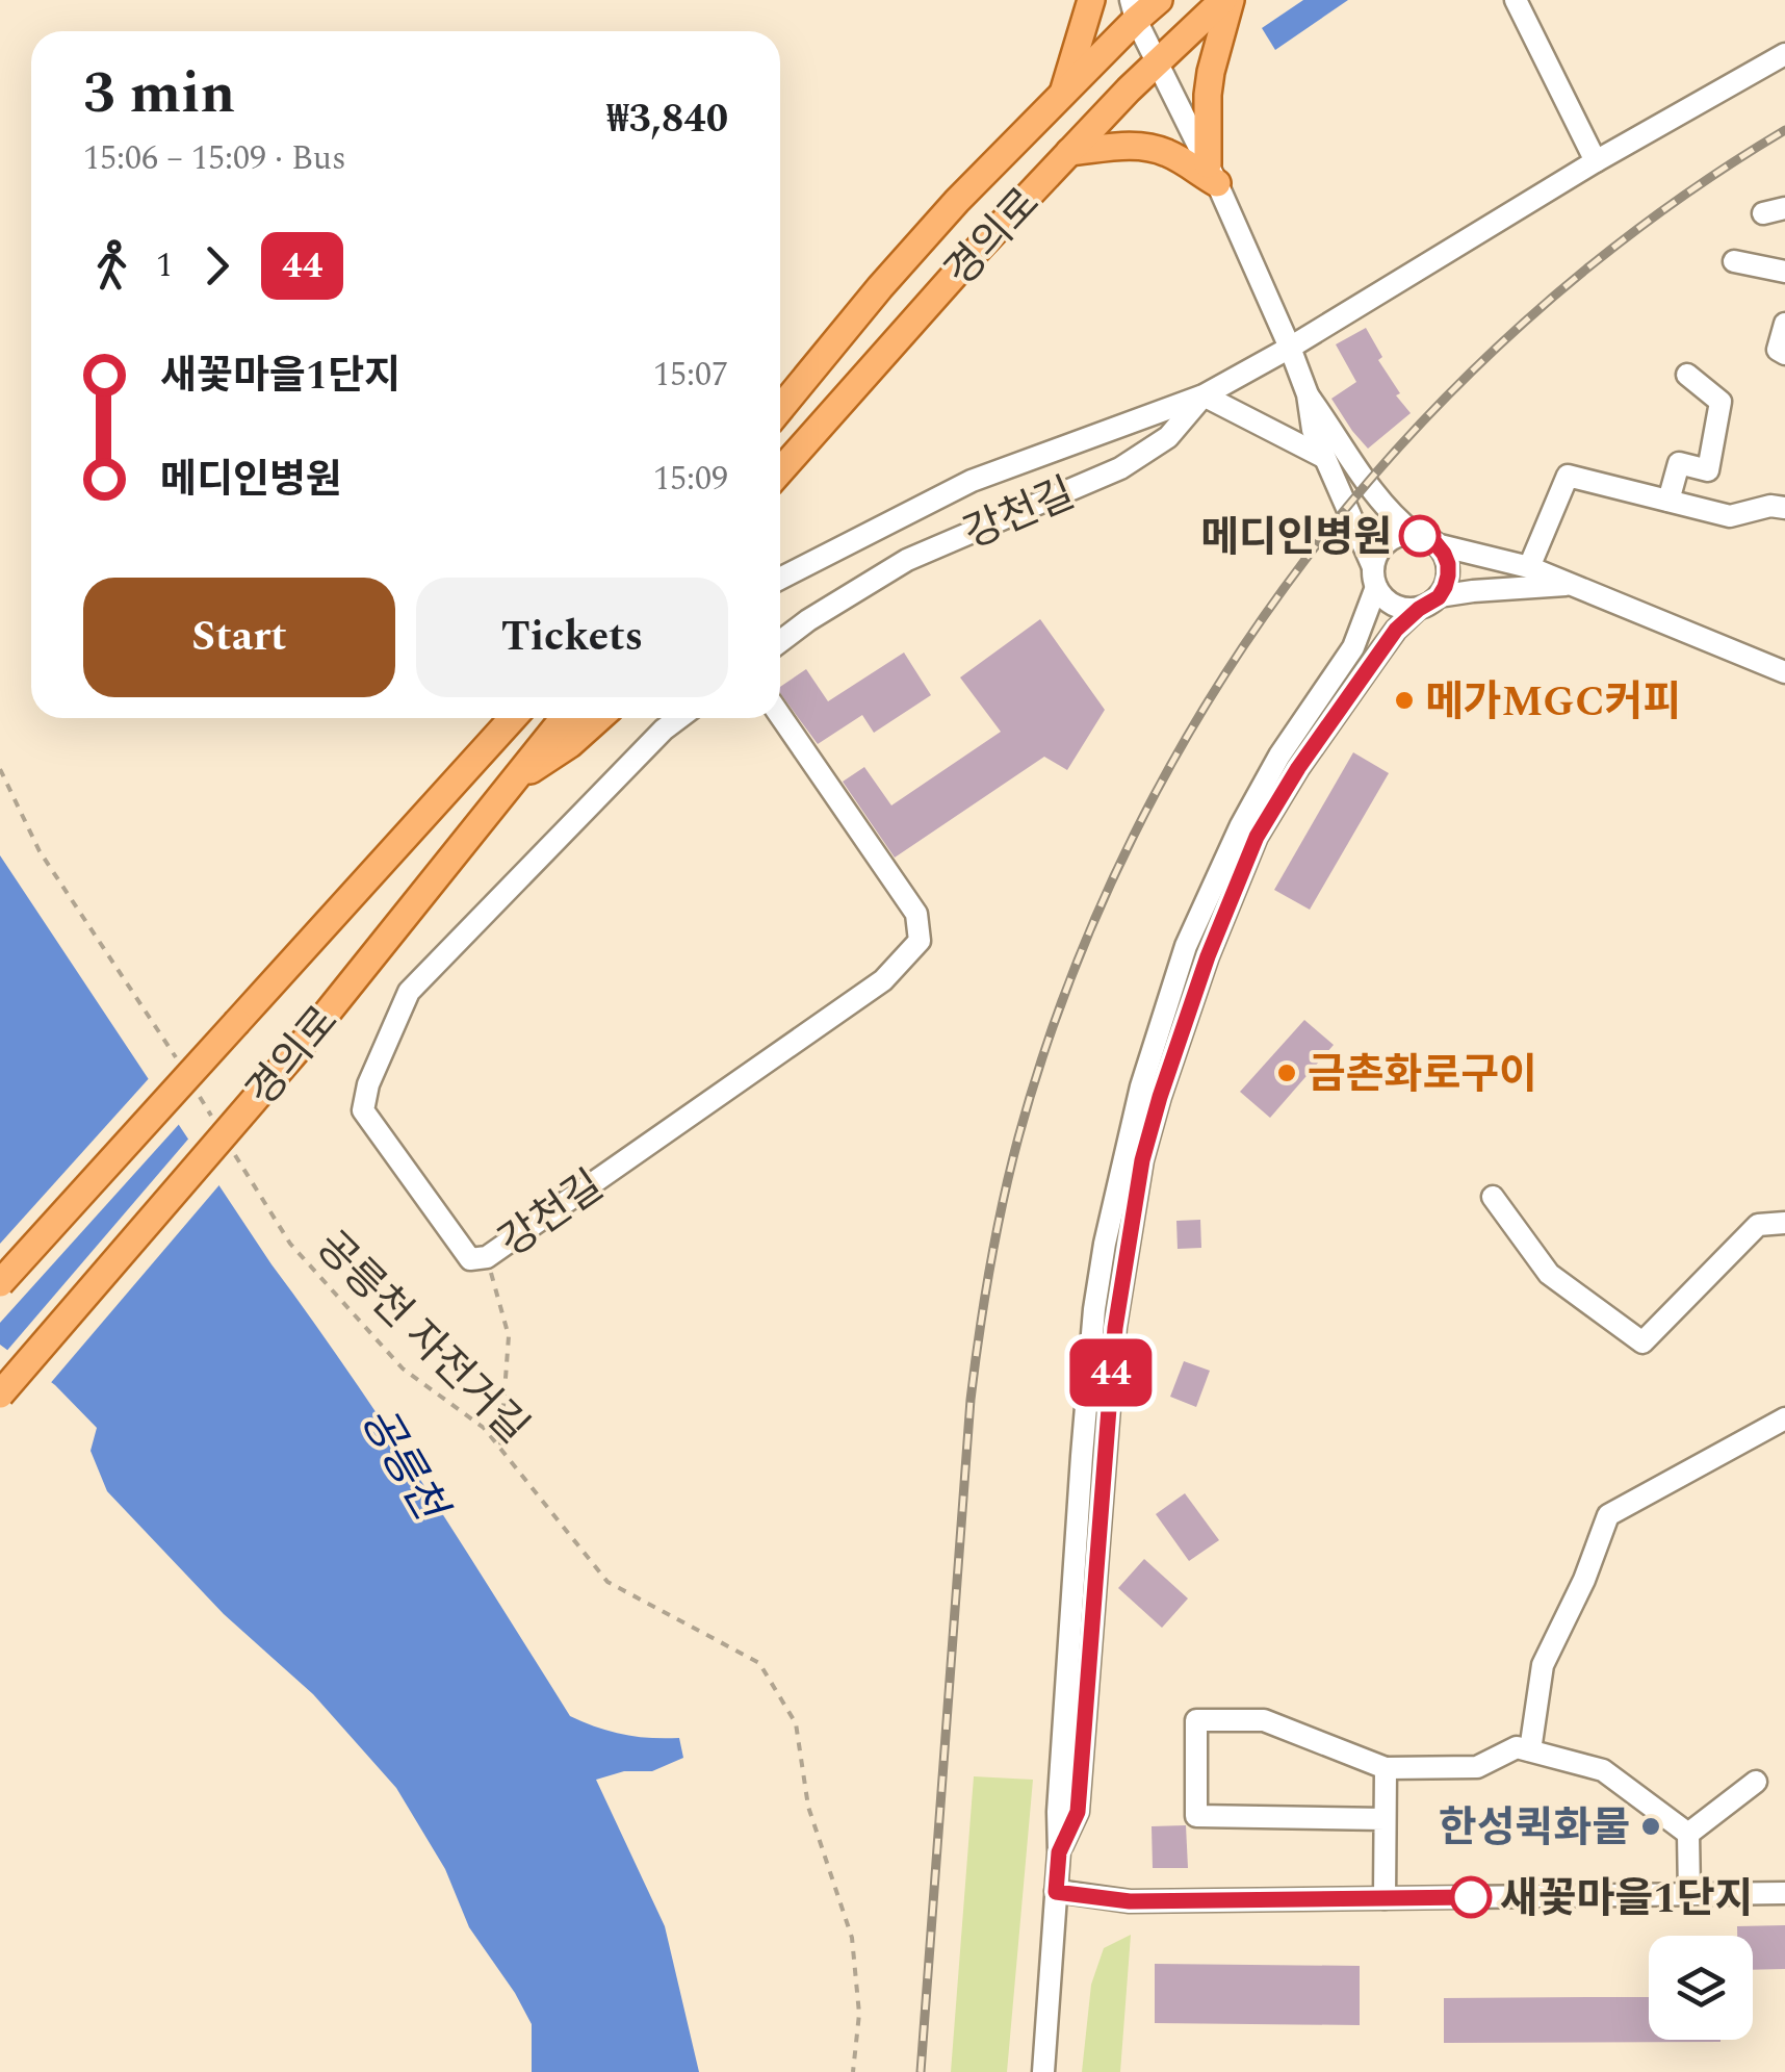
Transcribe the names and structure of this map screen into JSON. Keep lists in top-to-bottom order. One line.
{"streets":{"main road":["경의로"],"street":["강천길"],"path":["공릉천 자전거길"]},"water":["공릉천"],"places":["메디인병원","메가MGC커피","금촌화로구이","한성퀵화물","새꽃마을1단지"],"lines":["bus line 44"],"page":{"on_map":"44","heading":["3 min","15:06 – 15:09 · Bus","₩3,840"],"legs":["1","44"],"list":[{"name":"새꽃마을1단지","value":"15:07"},{"name":"메디인병원","value":"15:09"}],"buttons":["Start","Tickets"]}}
